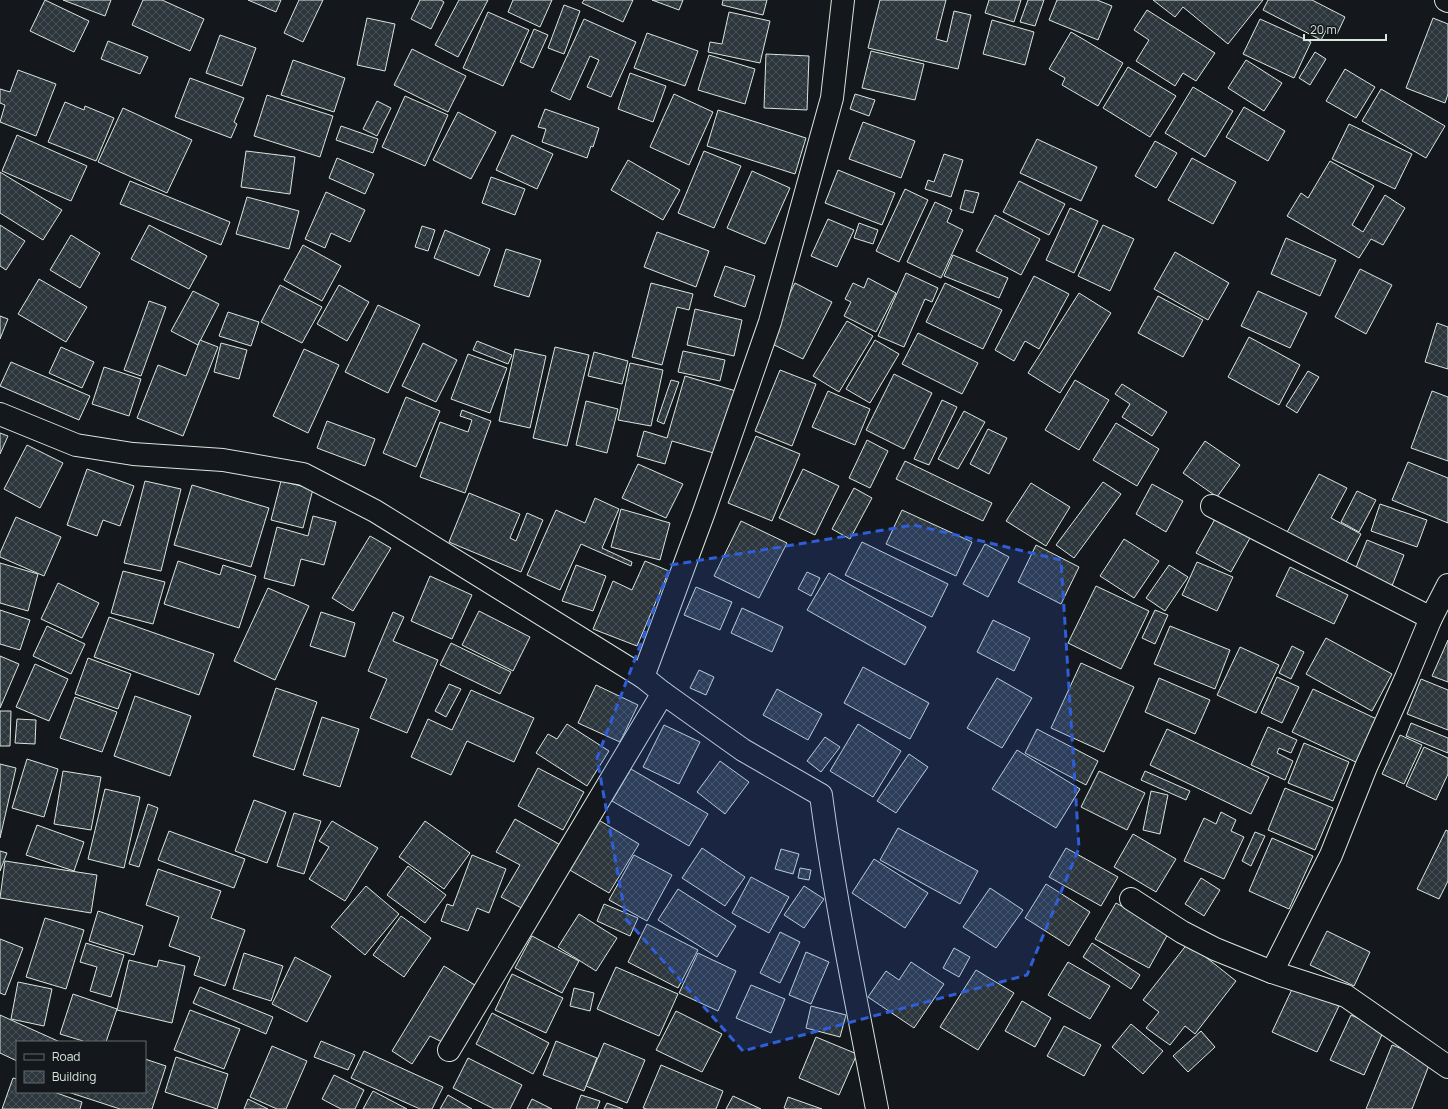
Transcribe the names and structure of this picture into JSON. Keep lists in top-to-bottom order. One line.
{"legend":["Road","Building"],"scale_bar":"20 m"}
